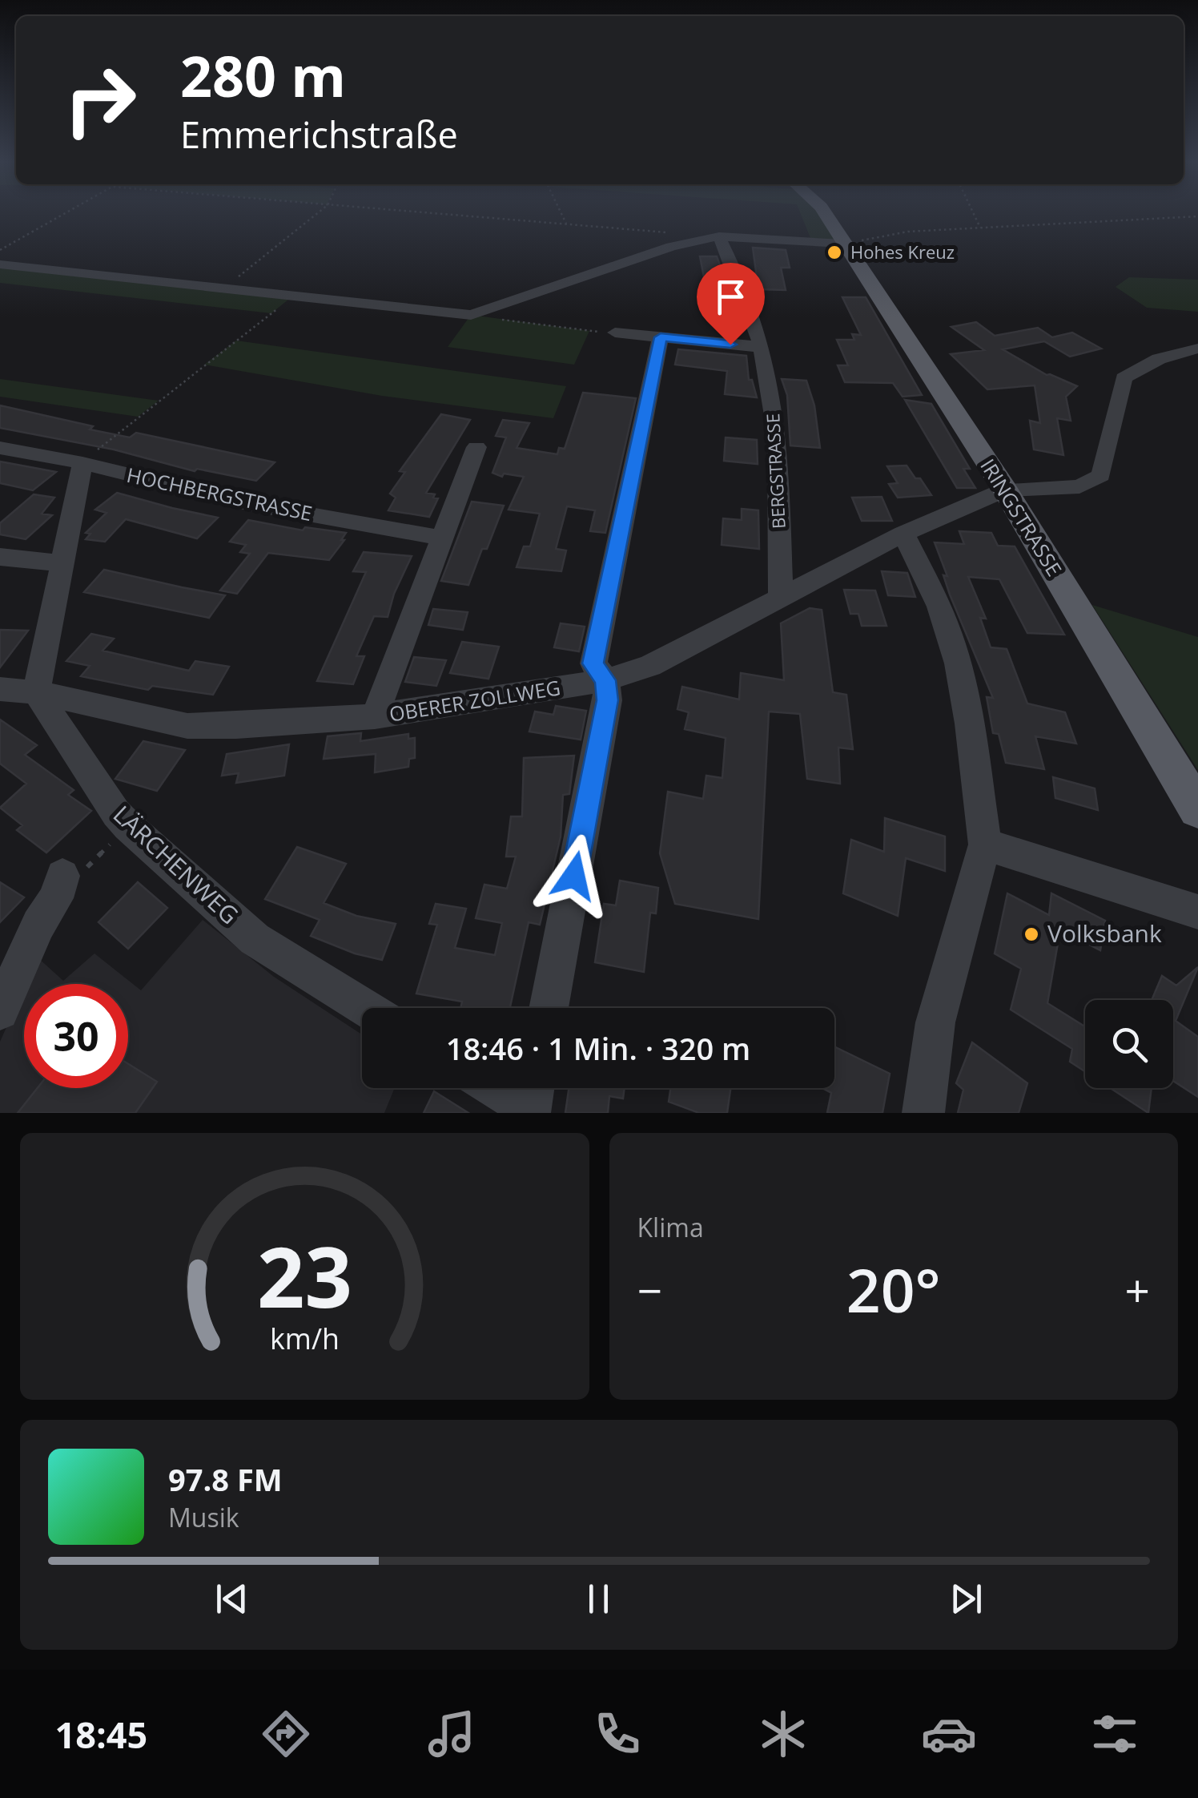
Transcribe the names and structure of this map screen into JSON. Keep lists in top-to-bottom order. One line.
{"streets":{"main road":["IRINGSTRASSE"],"street":["BERGSTRASSE","HOCHBERGSTRASSE","OBERER ZOLLWEG","LÄRCHENWEG"]},"crossings":[["BERGSTRASSE","OBERER ZOLLWEG"],["IRINGSTRASSE","OBERER ZOLLWEG"],["OBERER ZOLLWEG","LÄRCHENWEG"]],"places":["Hohes Kreuz","Volksbank"],"page":{"turn":["280 m","Emmerichstraße"],"limit":"30","trip":"18:46 · 1 Min. · 320 m","tile":"Klima","heat":["−","20°","+"],"song":["97.8 FM","Musik"],"tabs":"18:45","gauge":["23","km/h"]}}
